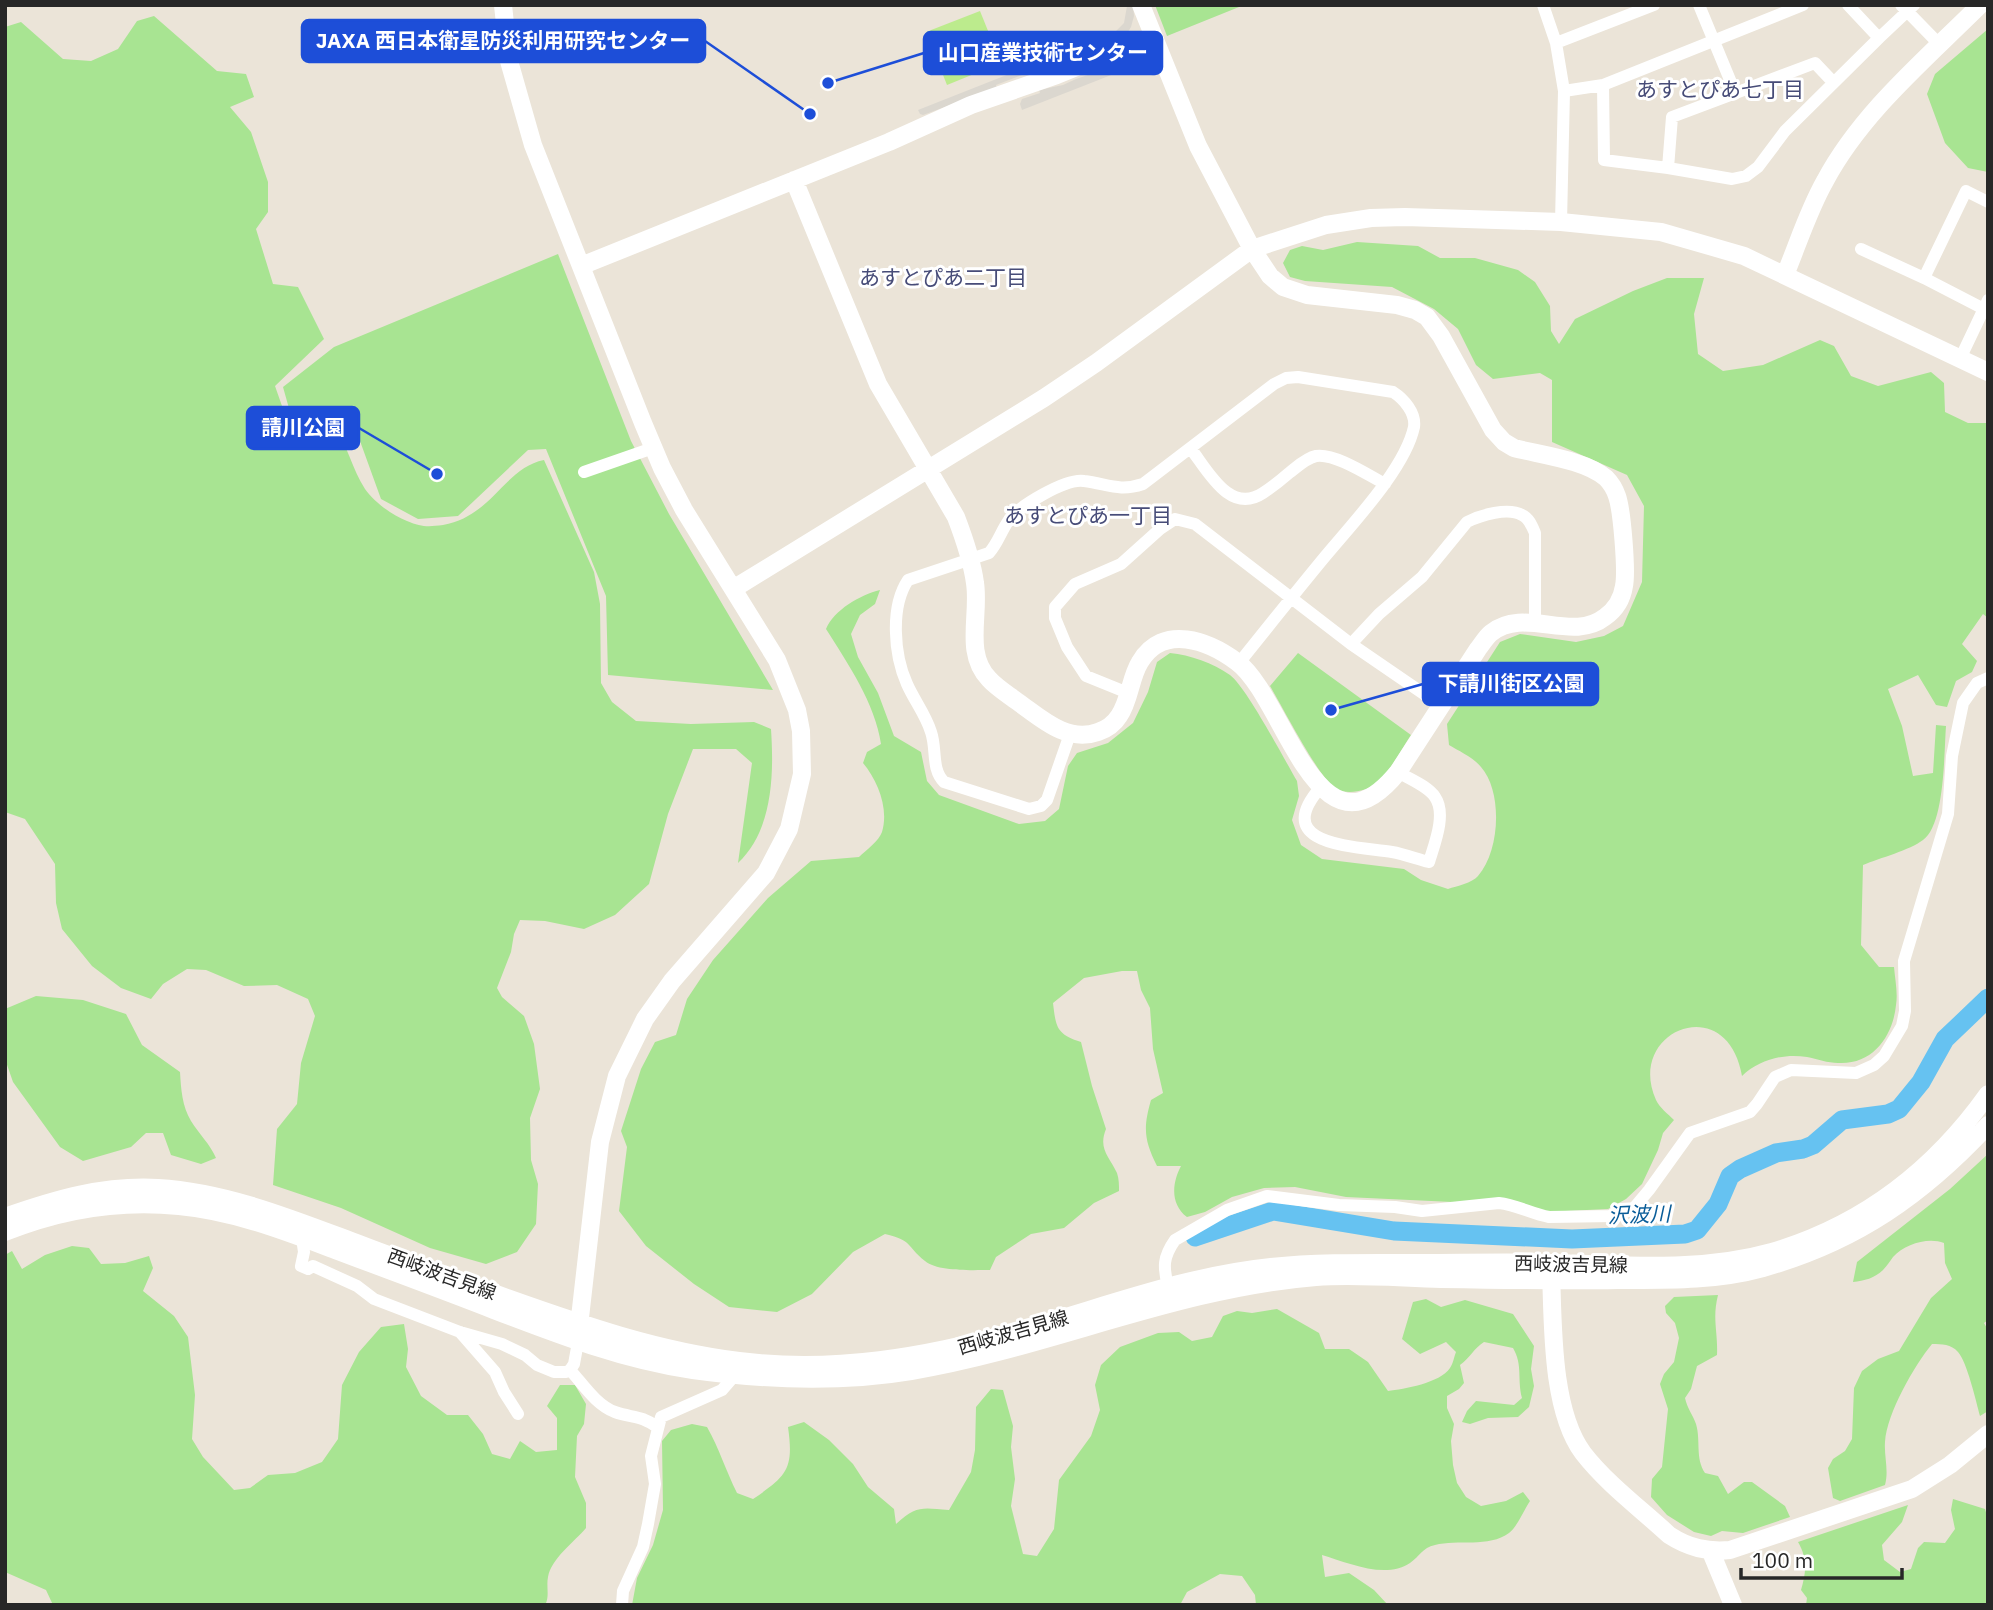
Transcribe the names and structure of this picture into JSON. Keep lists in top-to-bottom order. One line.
{"streets":{"street":["西岐波吉見線"]},"districts":["あすとぴあ七丁目","あすとぴあ二丁目","あすとぴあ一丁目"],"water":["沢波川"],"places":["山口産業技術センター","JAXA 西日本衛星防災利用研究センター","請川公園","下請川街区公園"],"scale_bar":"100 m"}
